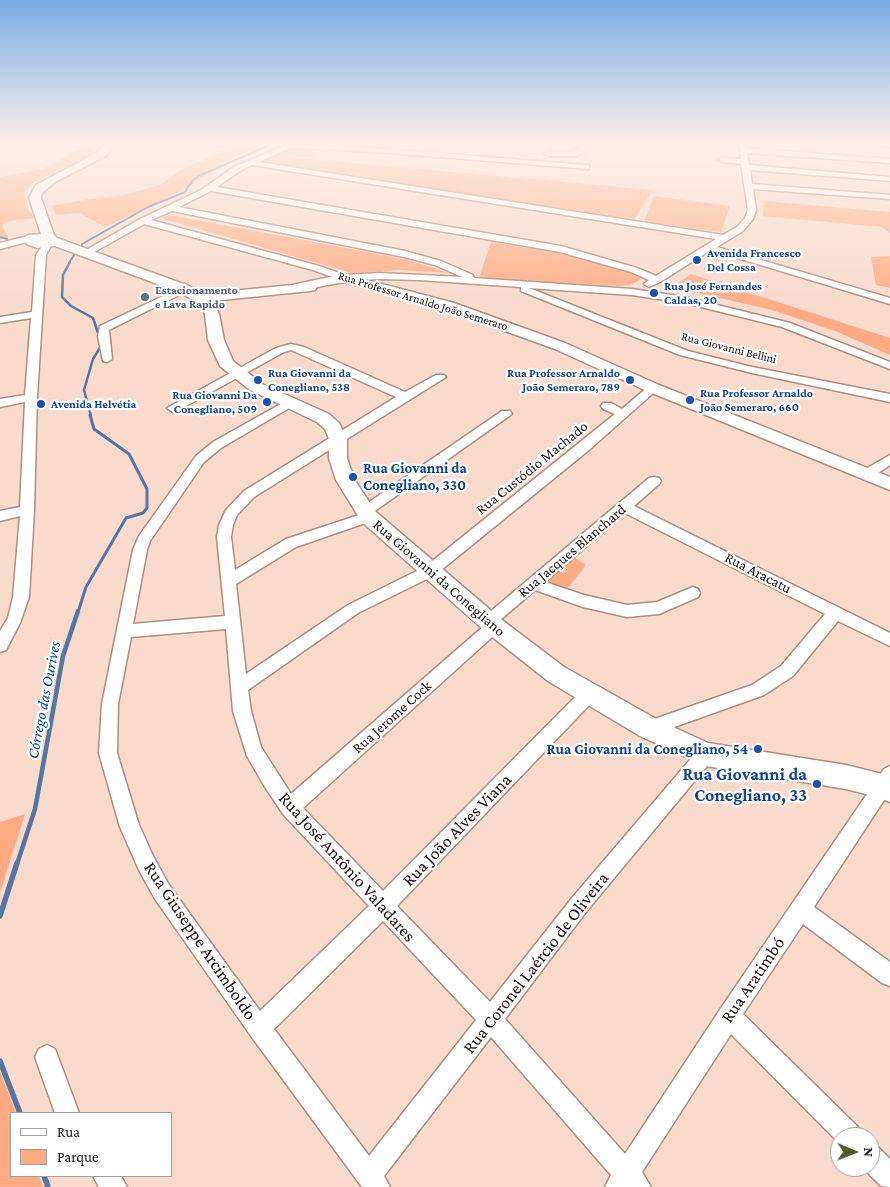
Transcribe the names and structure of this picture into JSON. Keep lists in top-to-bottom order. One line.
{"streets":{"main road":["Rua Professor Arnaldo João Semeraro","Rua Giovanni da Conegliano"],"street":["Rua Giovanni Bellini","Rua Custódio Machado","Rua Jacques Blanchard","Rua Aracatu","Rua Jerome Cock","Rua João Alves Viana","Rua José Antônio Valadares","Rua Giuseppe Arcimboldo","Rua Coronel Laércio de Oliveira","Rua Aratimbó"]},"crossings":[["Rua Professor Arnaldo João Semeraro","Rua Custódio Machado"],["Rua Custódio Machado","Rua Giovanni da Conegliano"],["Rua Custódio Machado","Rua José Antônio Valadares"],["Rua Jacques Blanchard","Rua Aracatu"],["Rua Jacques Blanchard","Rua Giovanni da Conegliano"],["Rua Jacques Blanchard","Rua Jerome Cock"],["Rua Giovanni da Conegliano","Rua Jerome Cock"],["Rua Giovanni da Conegliano","Rua João Alves Viana"],["Rua Giovanni da Conegliano","Rua José Antônio Valadares"],["Rua Giovanni da Conegliano","Rua Coronel Laércio de Oliveira"],["Rua Giovanni da Conegliano","Rua Aratimbó"],["Rua Jerome Cock","Rua José Antônio Valadares"],["Rua João Alves Viana","Rua José Antônio Valadares"],["Rua João Alves Viana","Rua Giuseppe Arcimboldo"],["Rua José Antônio Valadares","Rua Coronel Laércio de Oliveira"],["Rua José Antônio Valadares","Rua Aratimbó"],["Rua Giuseppe Arcimboldo","Rua Coronel Laércio de Oliveira"]],"water":["Córrego das Ourives"],"places":["Avenida Francesco Del Cossa","Rua José Fernandes Caldas, 20","Estacionamento e Lava Rapido","Rua Giovanni da Conegliano, 538","Rua Professor Arnaldo João Semeraro, 789","Rua Professor Arnaldo João Semeraro, 660","Rua Giovanni Da Conegliano, 509","Avenida Helvétia","Rua Giovanni da Conegliano, 330","Rua Giovanni da Conegliano, 54","Rua Giovanni da Conegliano, 33"],"legend":["Rua","Parque"],"north":"right"}
